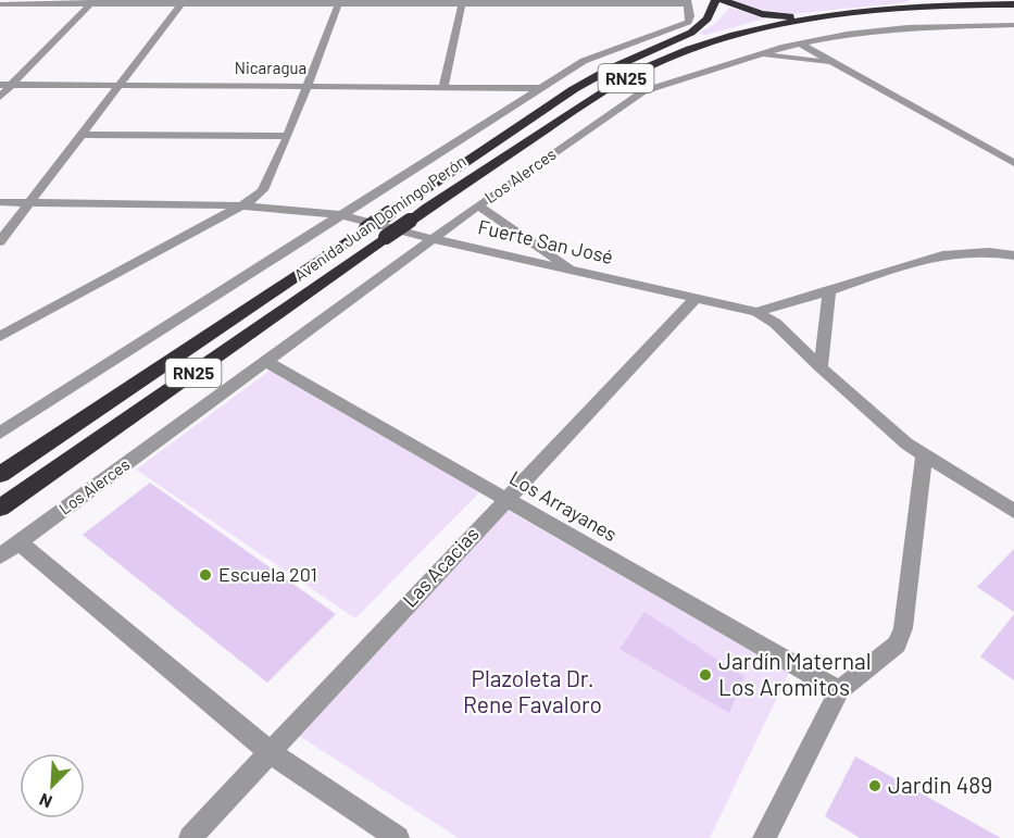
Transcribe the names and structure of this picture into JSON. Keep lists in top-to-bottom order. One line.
{"streets":{"highway":["RN25","Avenida Juan Domingo Perón"],"street":["Nicaragua","Los Alerces","Fuerte San José","Los Arrayanes","Las Acacias"]},"crossings":[["Nicaragua","Avenida Juan Domingo Perón"],["RN25","Avenida Juan Domingo Perón"],["Los Alerces","Fuerte San José"],["Los Alerces","Los Arrayanes"],["Avenida Juan Domingo Perón","Fuerte San José"],["Fuerte San José","Las Acacias"],["Los Arrayanes","Las Acacias"]],"parks":["Plazoleta Dr. Rene Favaloro"],"places":["Escuela 201","Jardín Maternal Los Aromitos","Jardin 489"],"north":"bottom left"}
